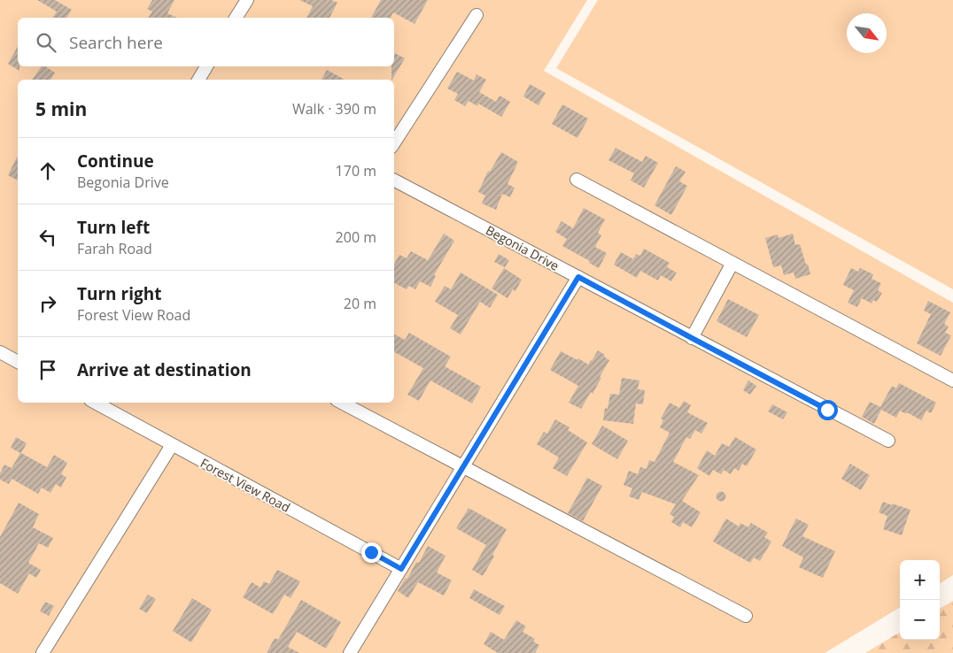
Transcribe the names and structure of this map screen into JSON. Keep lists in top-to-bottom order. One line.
{"streets":{"street":["Begonia Drive","Forest View Road"]},"north":"bottom right","page":{"search":"Search here","heading":["5 min","Walk · 390 m"],"list":[["Continue","Begonia Drive","170 m"],["Turn left","Farah Road","200 m"],["Turn right","Forest View Road","20 m"],"Arrive at destination"],"map_buttons":["+","−"]}}
